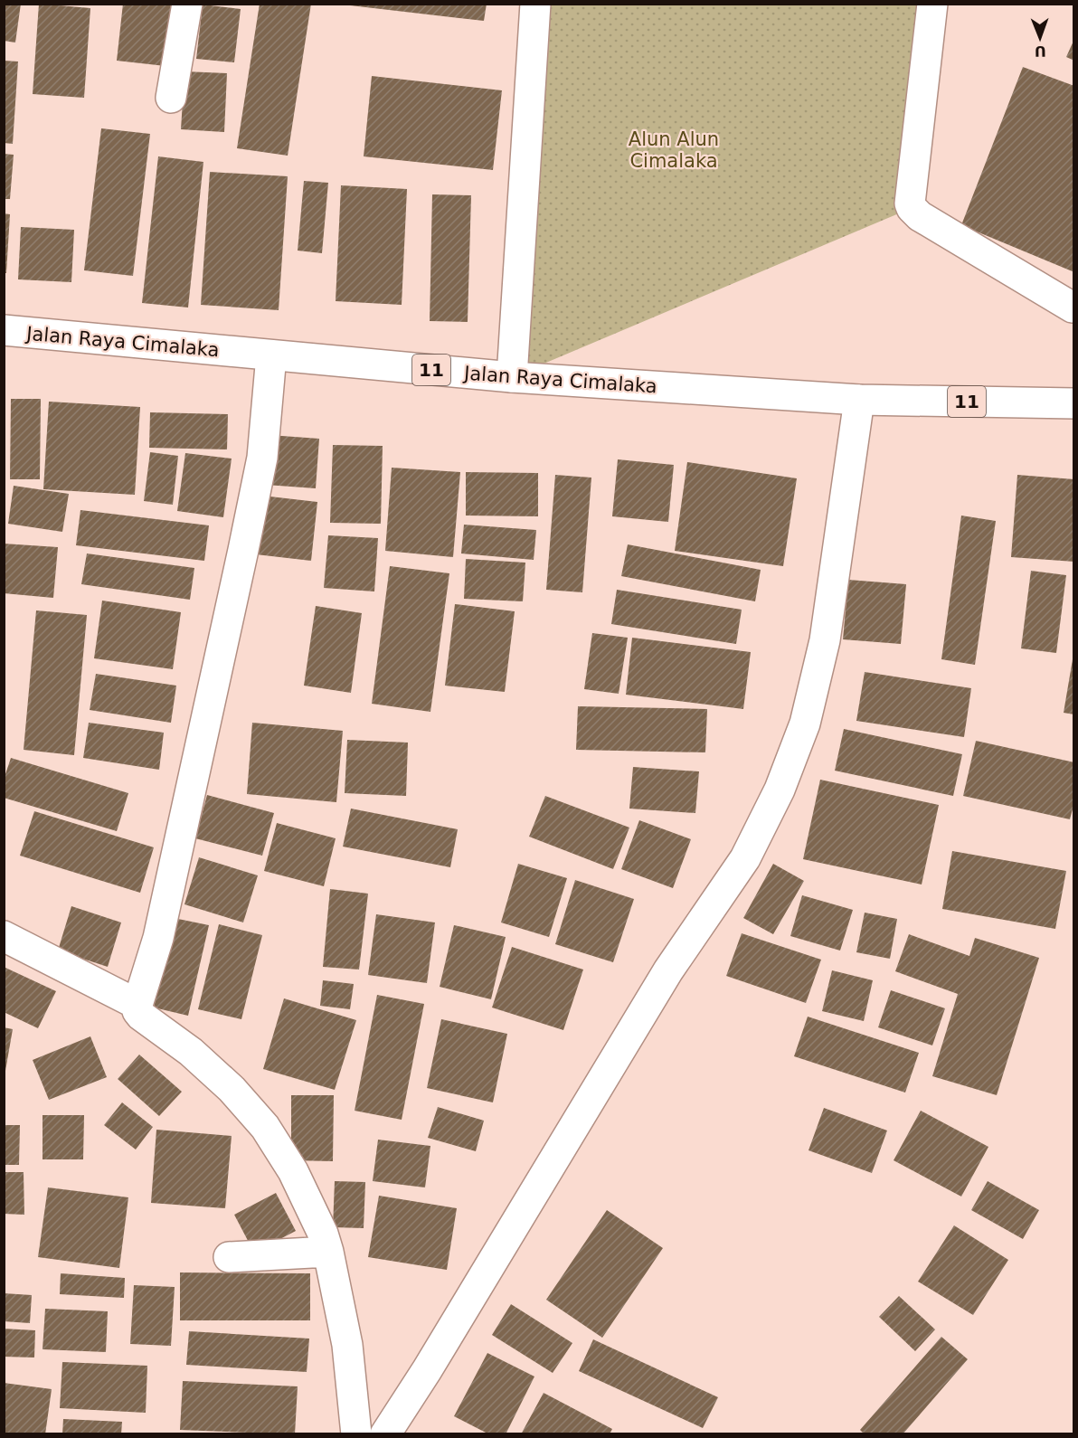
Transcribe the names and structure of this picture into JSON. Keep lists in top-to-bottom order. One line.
{"streets":{"main road":["Jalan Raya Cimalaka","11"]},"crossings":[["Jalan Raya Cimalaka","11"]],"parks":["Alun Alun Cimalaka"],"north":"bottom"}
